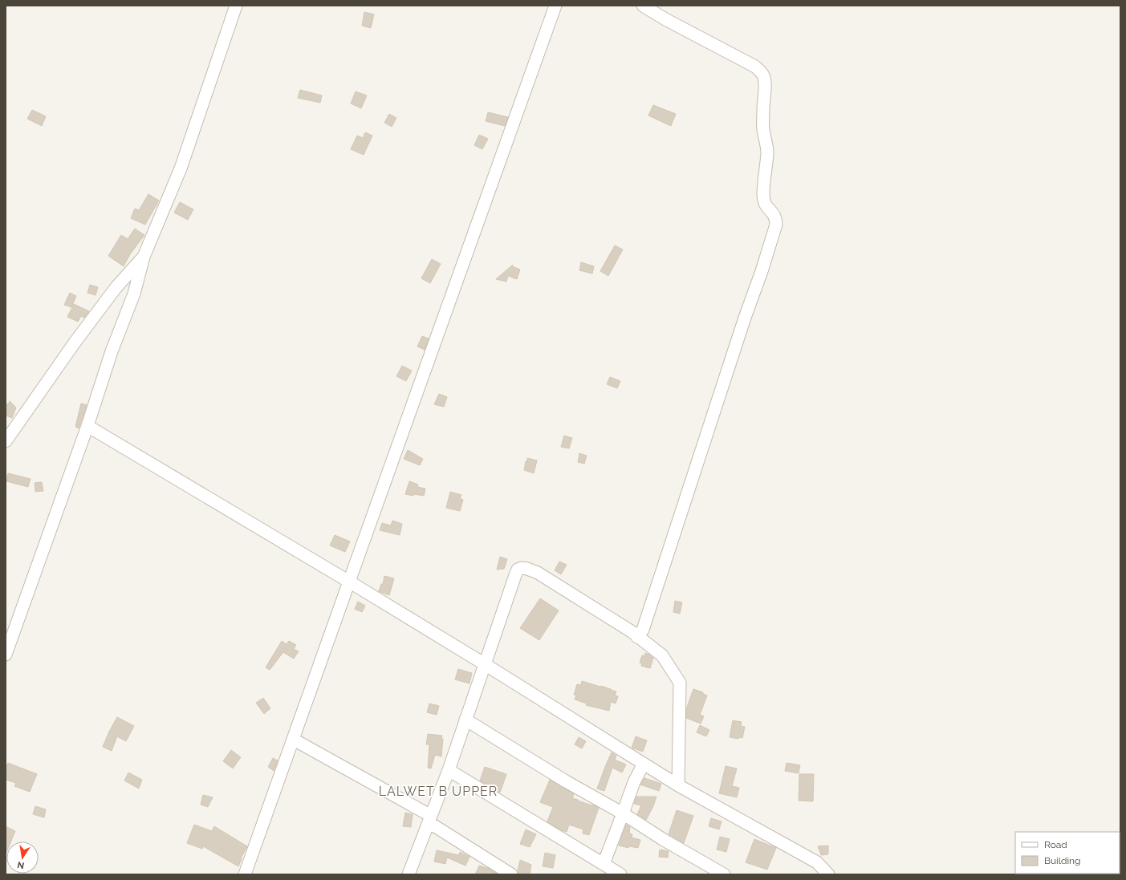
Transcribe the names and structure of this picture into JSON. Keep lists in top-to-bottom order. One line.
{"districts":["LALWET B UPPER"],"legend":["Road","Building"],"north":"bottom"}
